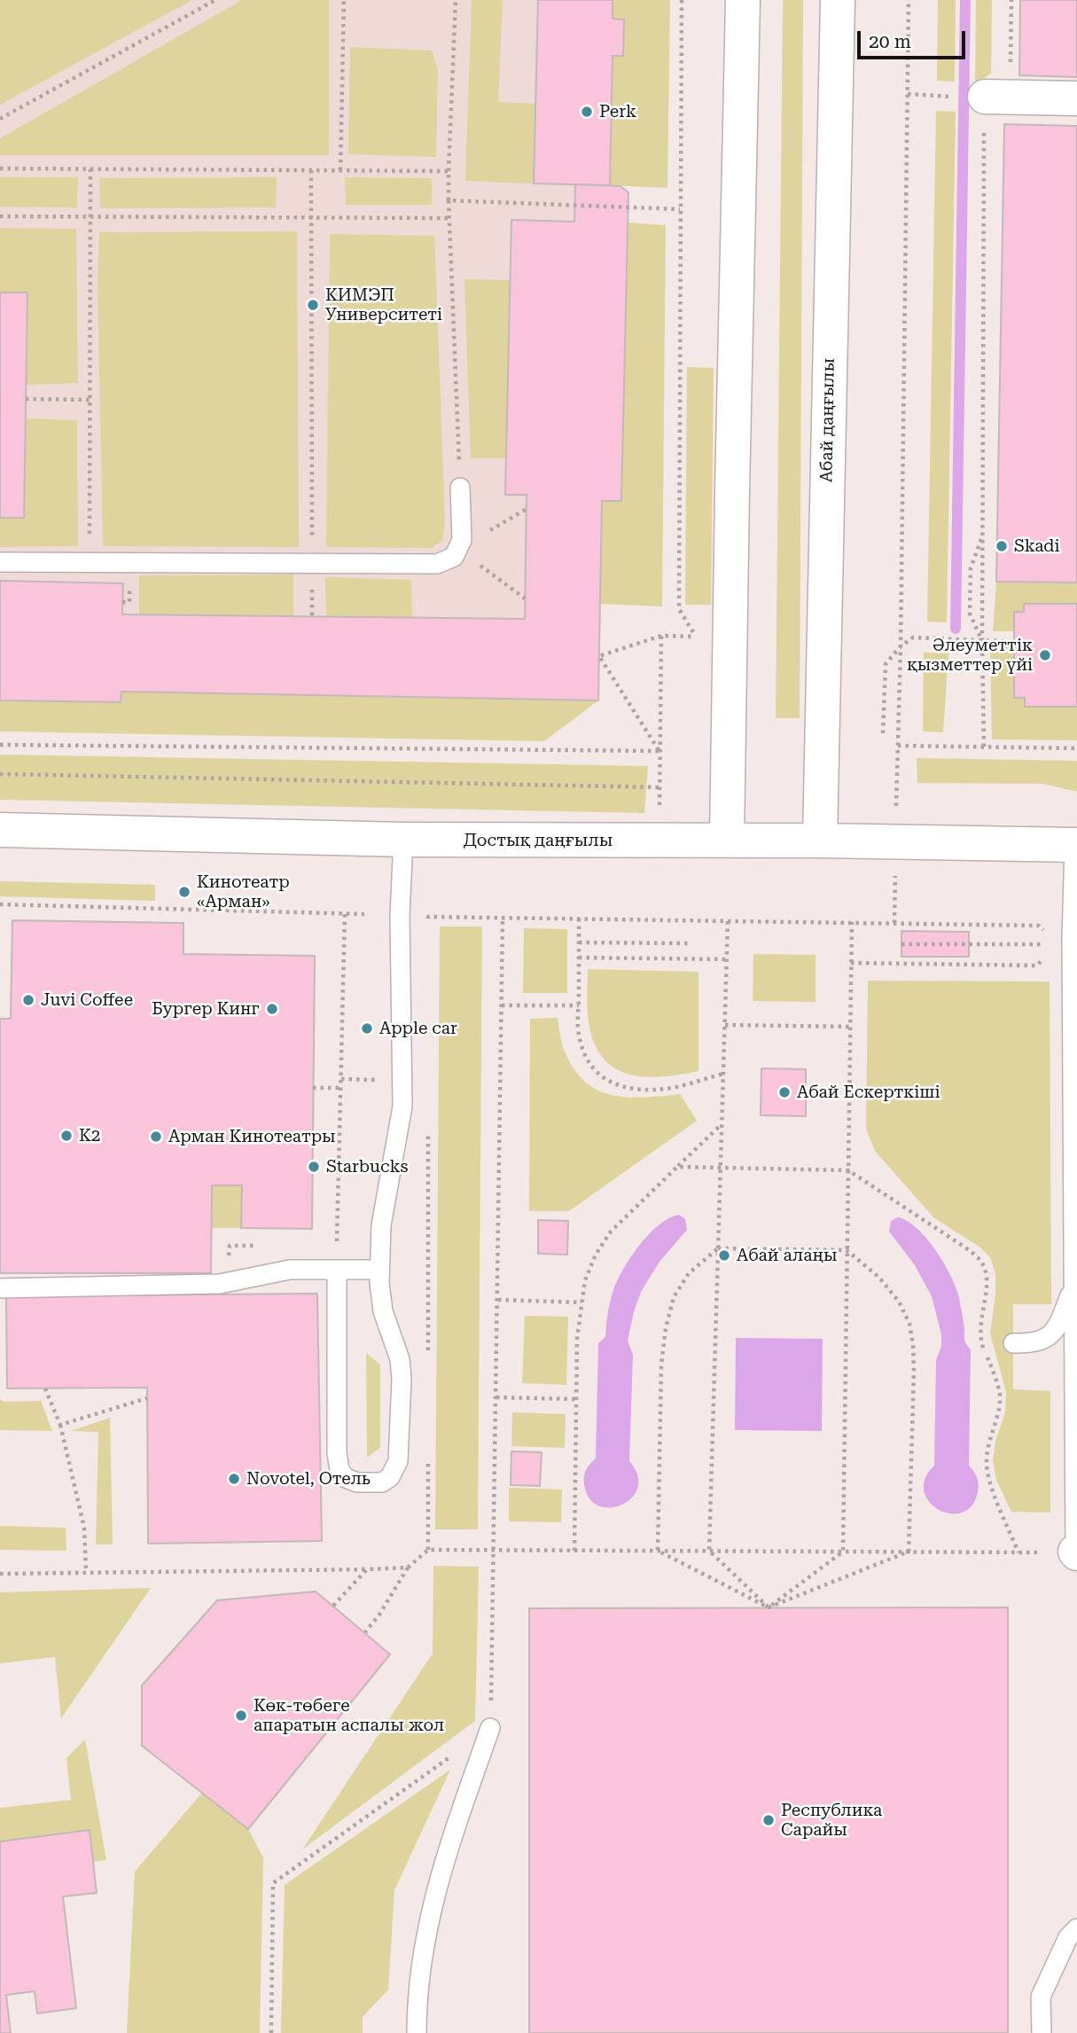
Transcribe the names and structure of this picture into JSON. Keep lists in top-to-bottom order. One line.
{"streets":{"main road":["Абай даңғылы","Достық даңғылы"]},"crossings":[["Абай даңғылы","Достық даңғылы"]],"places":["Perk","КИМЭП Университеті","Skadi","Әлеуметтік қызметтер үйі","Кинотеатр «Арман»","Juvi Coffee","Бургер Кинг","Apple car","Абай Ескерткіші","K2","Арман Кинотеатры","Starbucks","Абай алаңы","Novotel, Отель","Көк-төбеге апаратын аспалы жол","Республика Сарайы"],"scale_bar":"20 m"}
